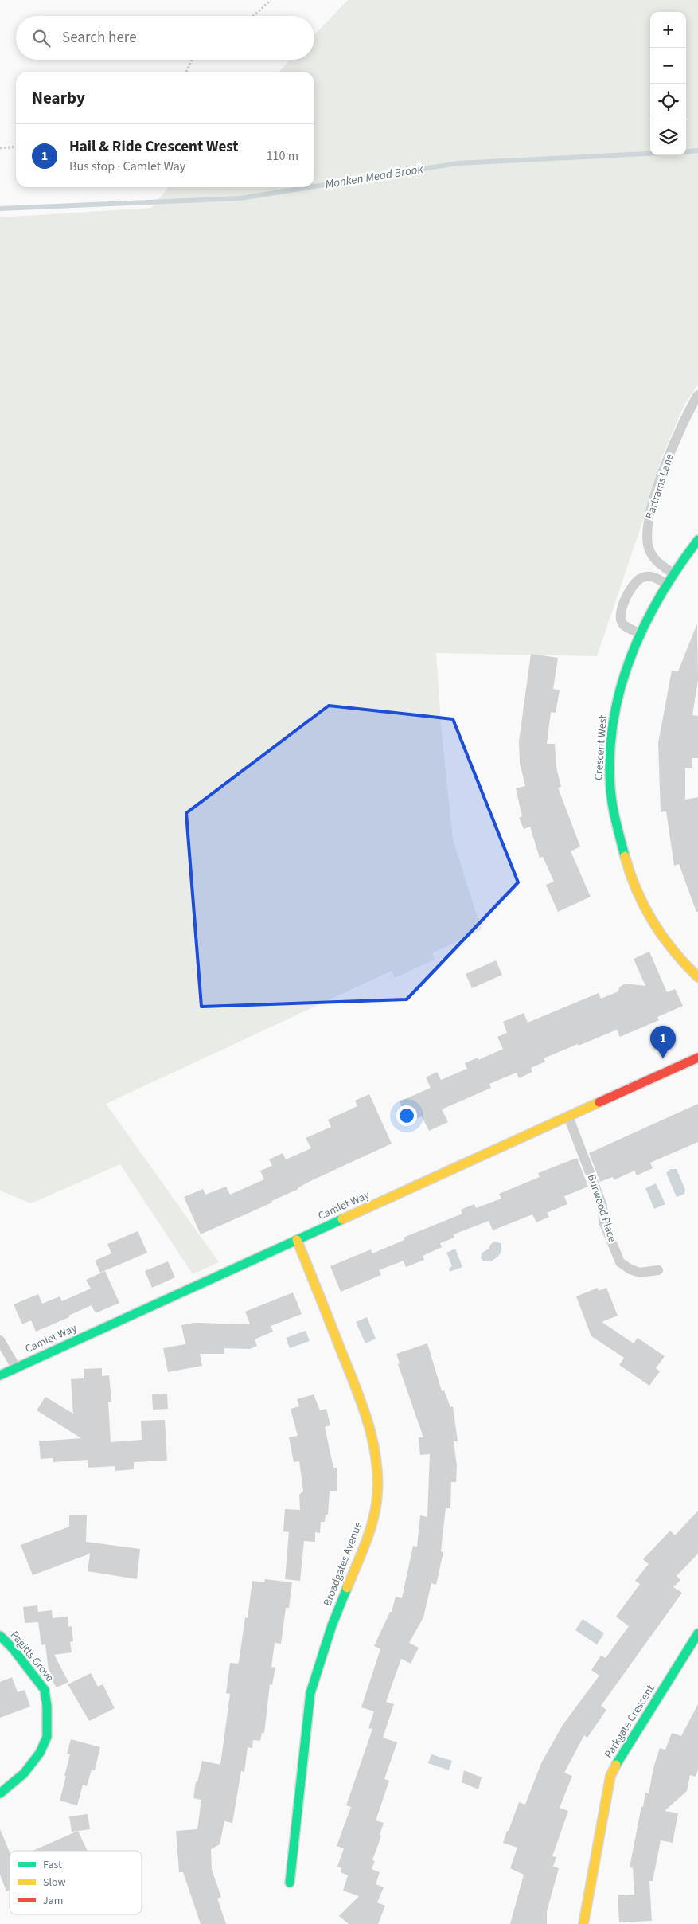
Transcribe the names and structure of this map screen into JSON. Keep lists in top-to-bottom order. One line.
{"streets":{"street":["Crescent West","Camlet Way","Broadgates Avenue","Pagitts Grove","Parkgate Crescent"],"lane":["Bartrams Lane","Burwood Place"]},"crossings":[["Bartrams Lane","Crescent West"],["Camlet Way","Burwood Place"],["Camlet Way","Broadgates Avenue"]],"water":["Monken Mead Brook"],"legend":["Fast","Slow","Jam"],"page":{"map_buttons":["+","−"],"search":"Search here","heading":"Nearby","list":[{"mark":"1","name":"Hail & Ride Crescent West","note":"Bus stop · Camlet Way","value":"110 m"}],"pins":"1"}}
